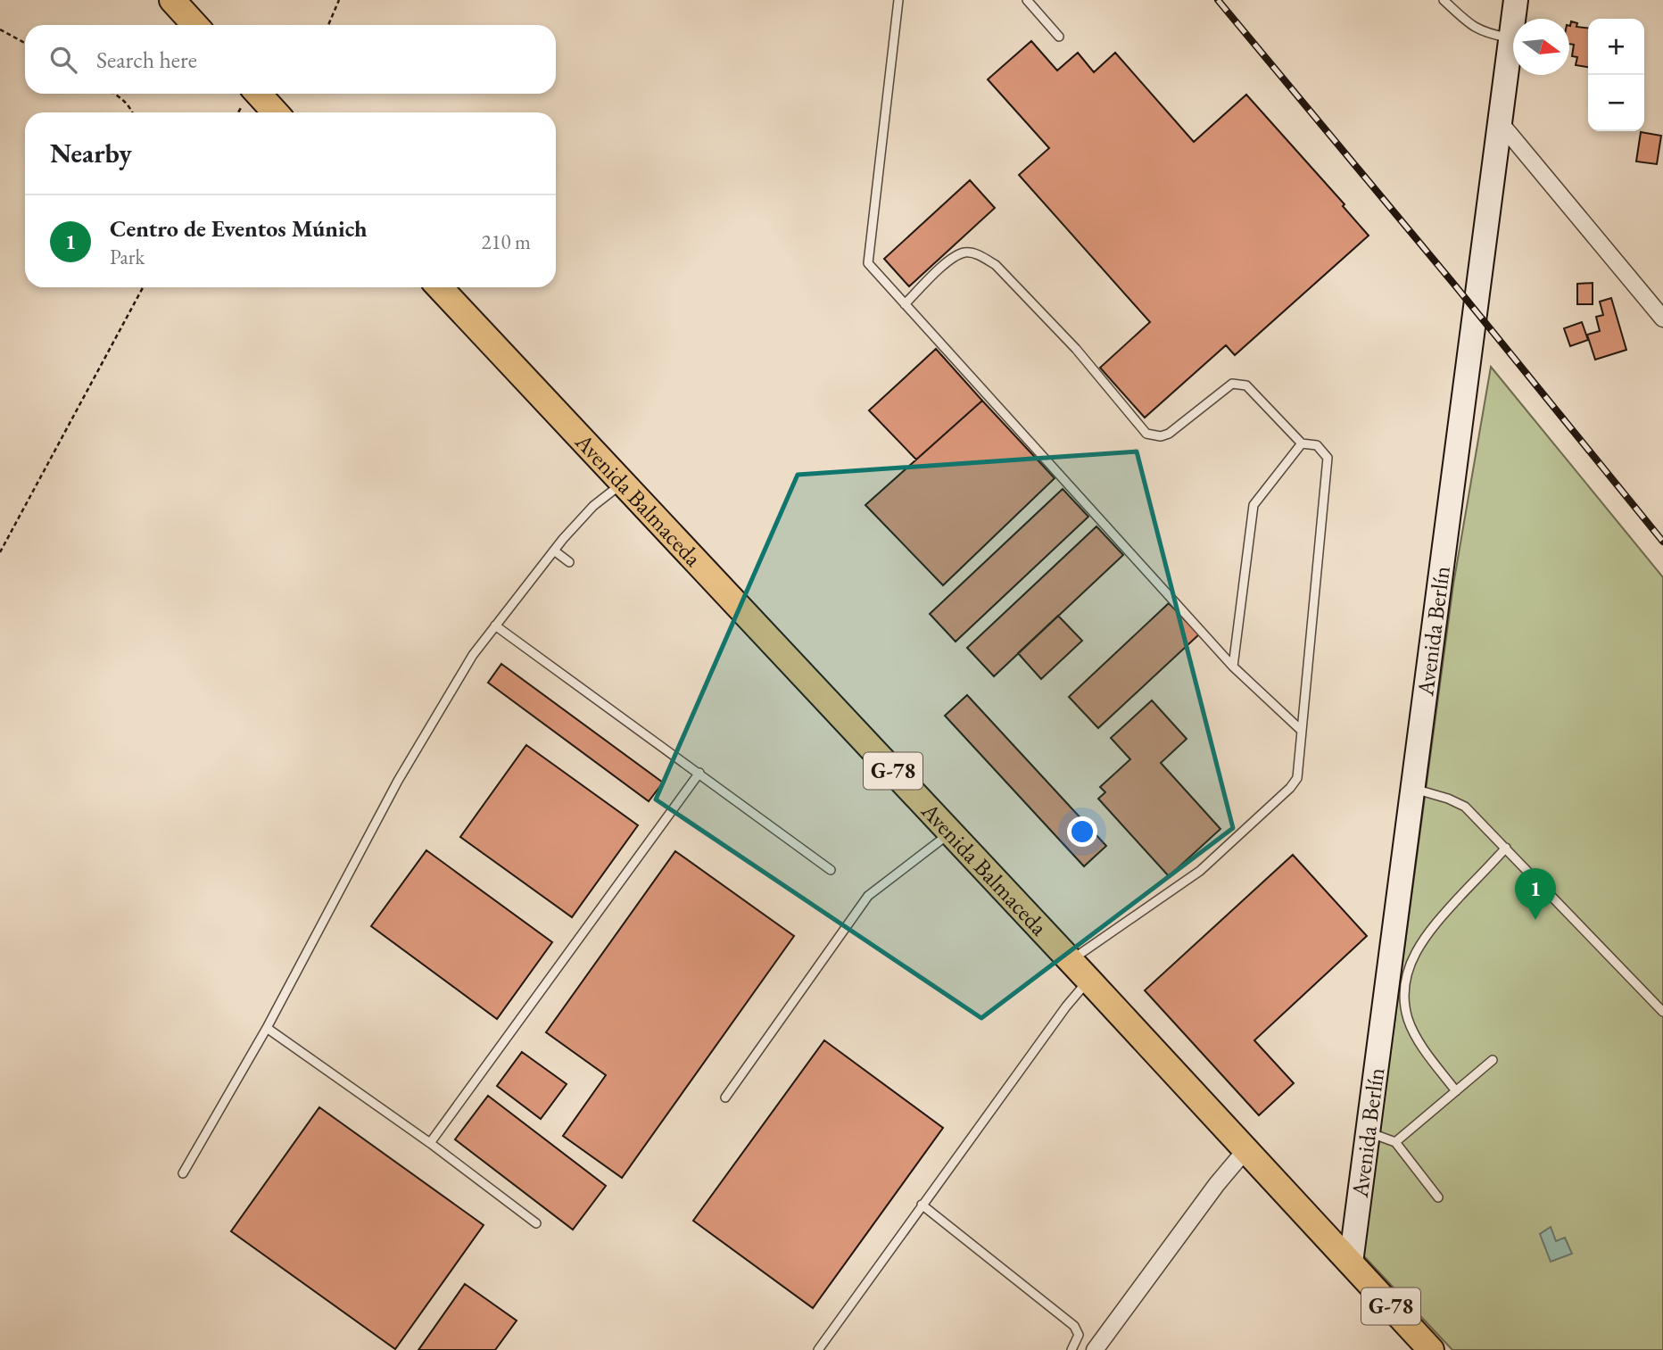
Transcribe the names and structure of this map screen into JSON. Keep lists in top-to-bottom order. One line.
{"streets":{"main road":["Avenida Balmaceda","G-78"],"street":["Avenida Berlín"]},"crossings":[["Avenida Balmaceda","Avenida Berlín"]],"north":"right","page":{"map_buttons":["+","−"],"search":"Search here","heading":"Nearby","list":[{"mark":"1","name":"Centro de Eventos Múnich","note":"Park","value":"210 m"}],"pins":"1"}}
